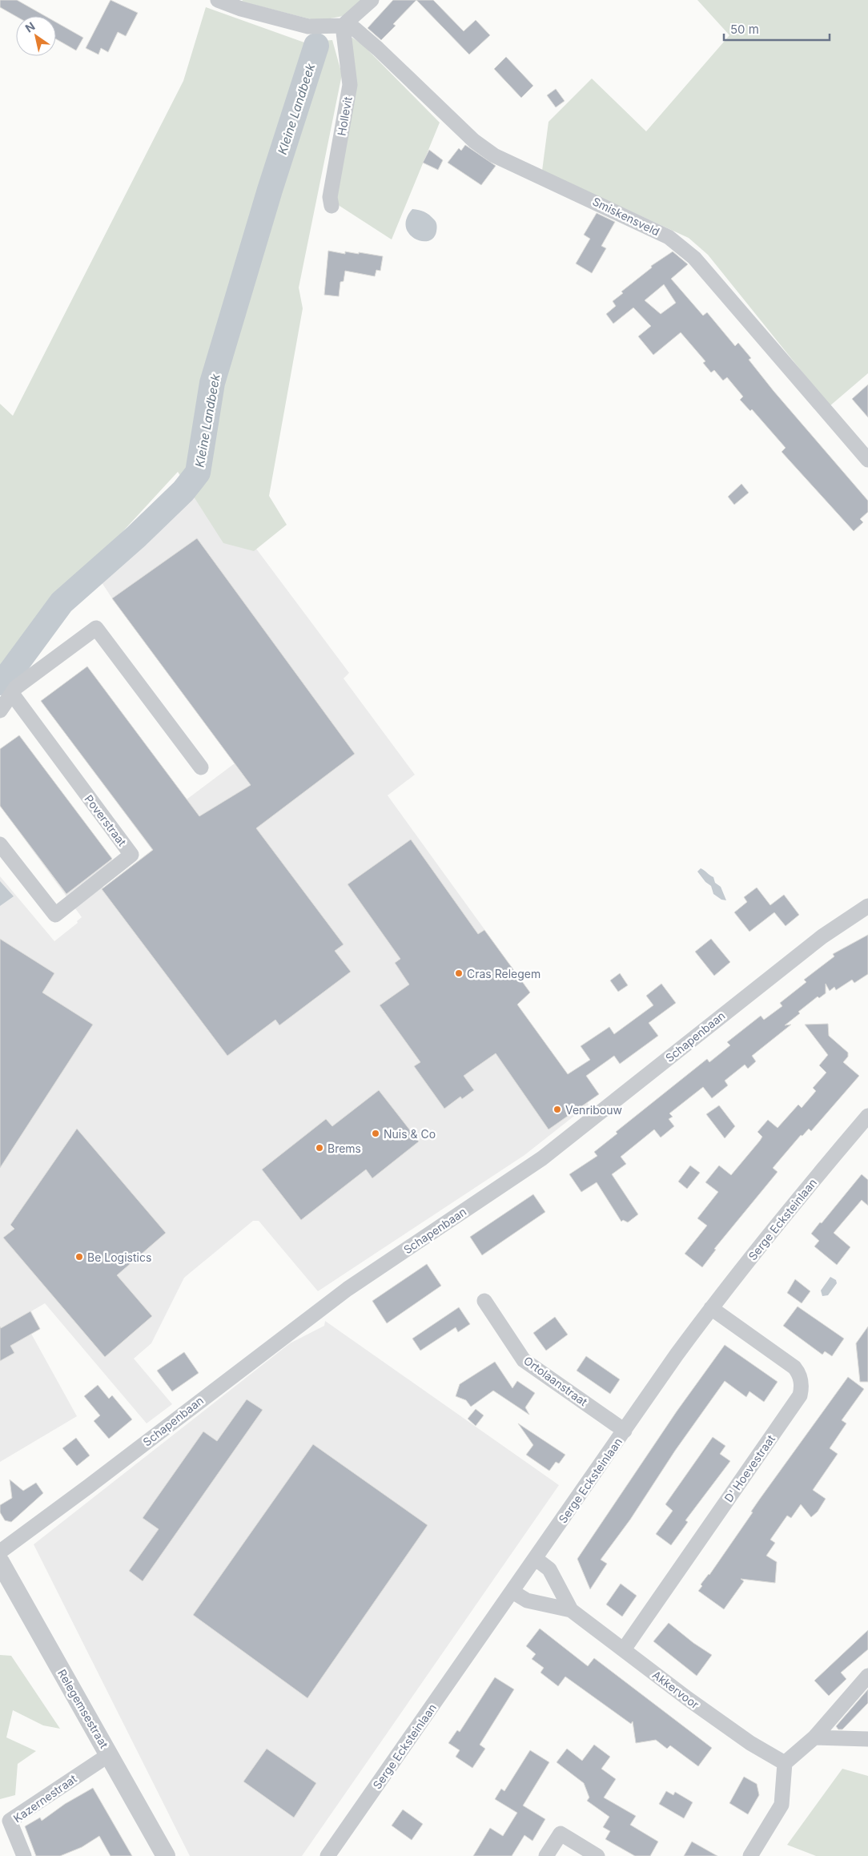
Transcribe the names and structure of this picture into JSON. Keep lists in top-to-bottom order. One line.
{"streets":{"street":["Hollevit","Smiskensveld","Poverstraat","Schapenbaan","Serge Ecksteinlaan","Ortolaanstraat","D' Hoevestraat","Akkervoor","Relegemsestraat","Kazernestraat"]},"crossings":[["Hollevit","Smiskensveld"],["Serge Ecksteinlaan","Ortolaanstraat"],["Serge Ecksteinlaan","D' Hoevestraat"],["Serge Ecksteinlaan","Akkervoor"],["D' Hoevestraat","Akkervoor"],["Relegemsestraat","Kazernestraat"]],"water":["Kleine Landbeek"],"places":["Cras Relegem","Venribouw","Nuis & Co","Brems","Be Logistics"],"scale_bar":"50 m","north":"top left"}
